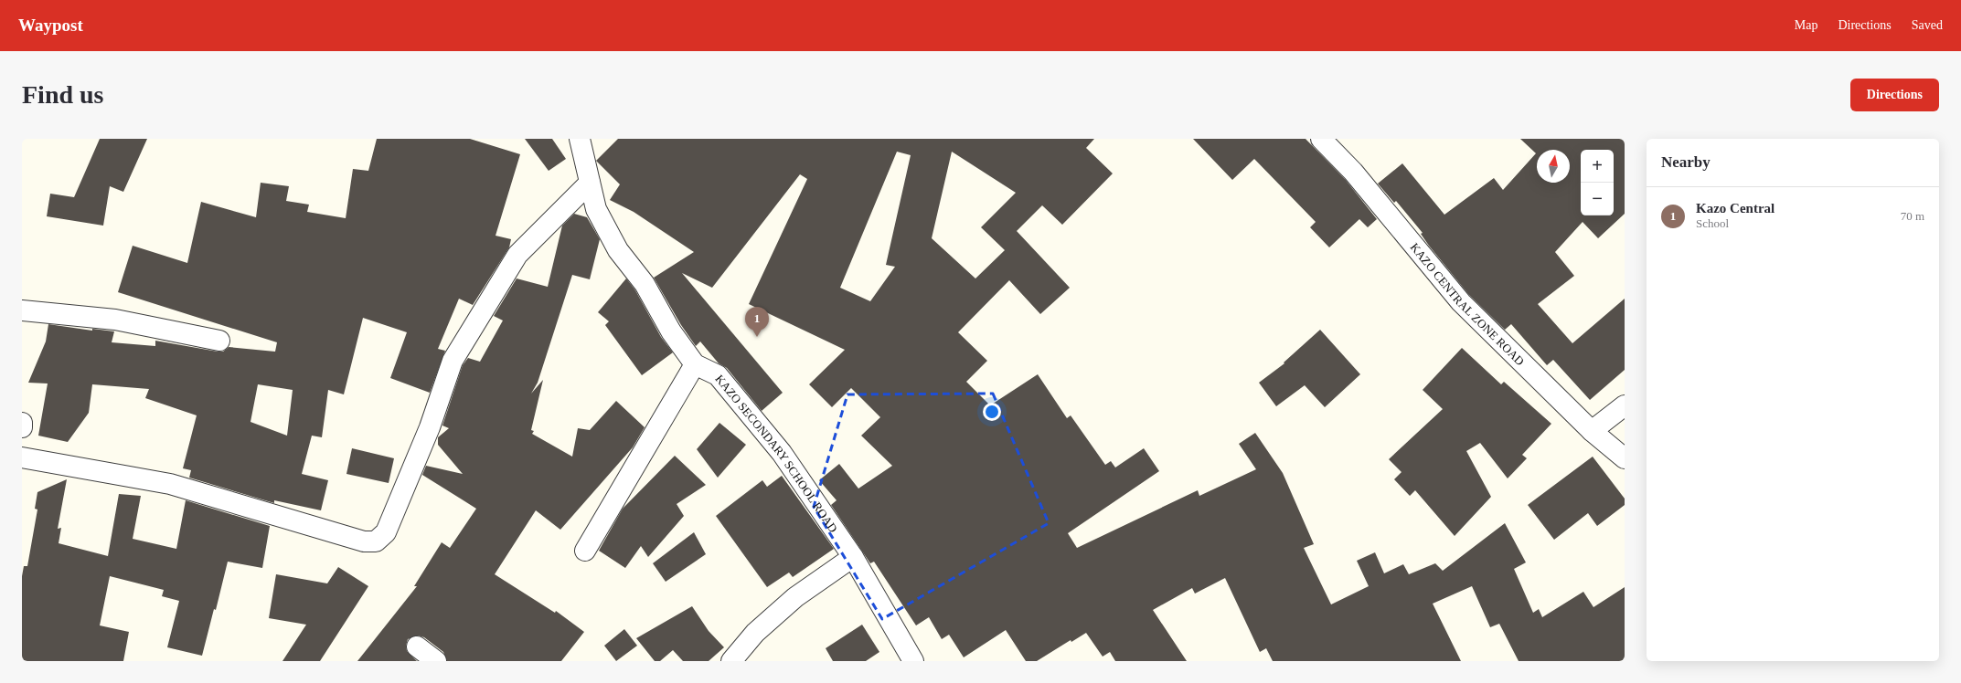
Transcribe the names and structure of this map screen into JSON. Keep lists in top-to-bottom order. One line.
{"streets":{"street":["KAZO CENTRAL ZONE ROAD","KAZO SECONDARY SCHOOL ROAD"]},"north":"top","page":{"header":"Waypost","nav":["Map","Directions","Saved"],"buttons":"Directions","title":"Find us","heading":"Nearby","map_buttons":["+","−"],"list":[{"mark":"1","name":"Kazo Central","note":"School","value":"70 m"}],"pins":"1"}}
